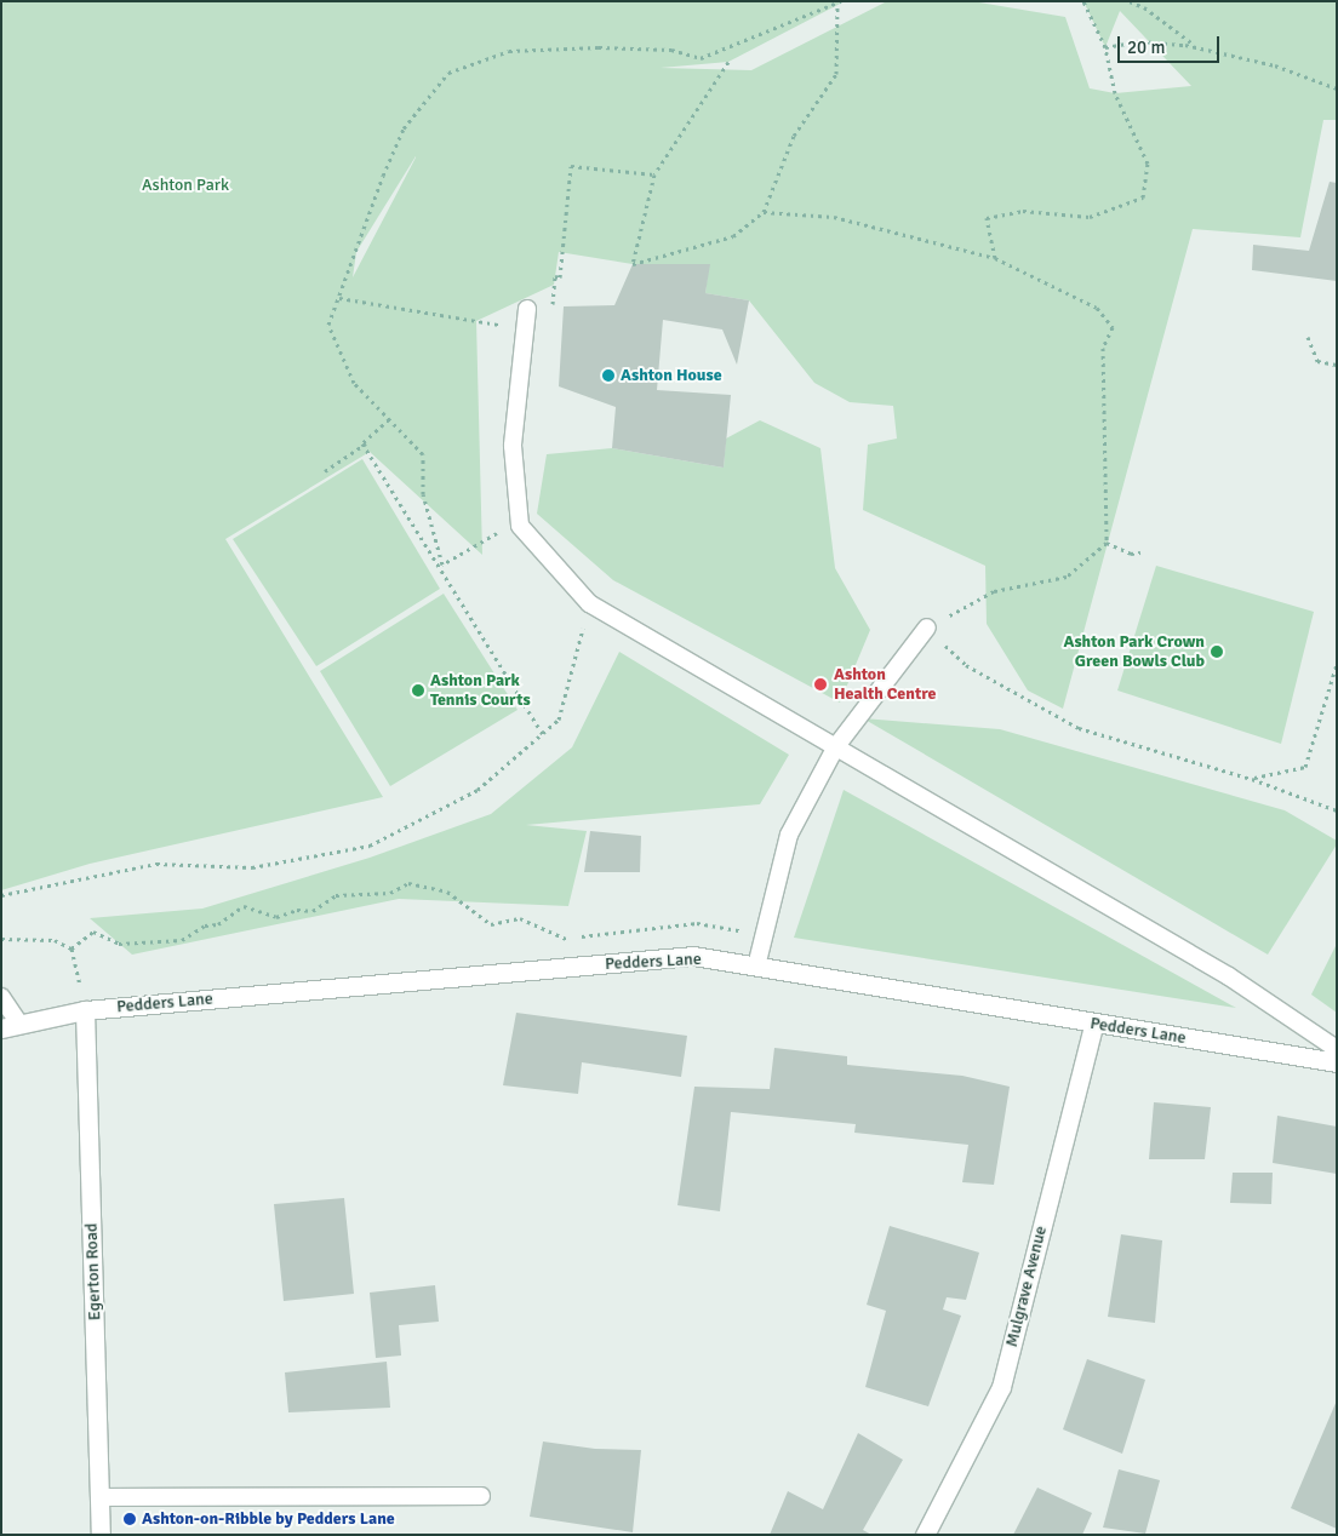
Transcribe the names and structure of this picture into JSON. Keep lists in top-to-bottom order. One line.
{"streets":{"street":["Pedders Lane","Egerton Road","Mulgrave Avenue"]},"crossings":[["Pedders Lane","Egerton Road"],["Pedders Lane","Mulgrave Avenue"]],"parks":["Ashton Park"],"places":["Ashton House","Ashton Park Crown Green Bowls Club","Ashton Health Centre","Ashton Park Tennis Courts","Ashton-on-Ribble by Pedders Lane"],"scale_bar":"20 m"}
